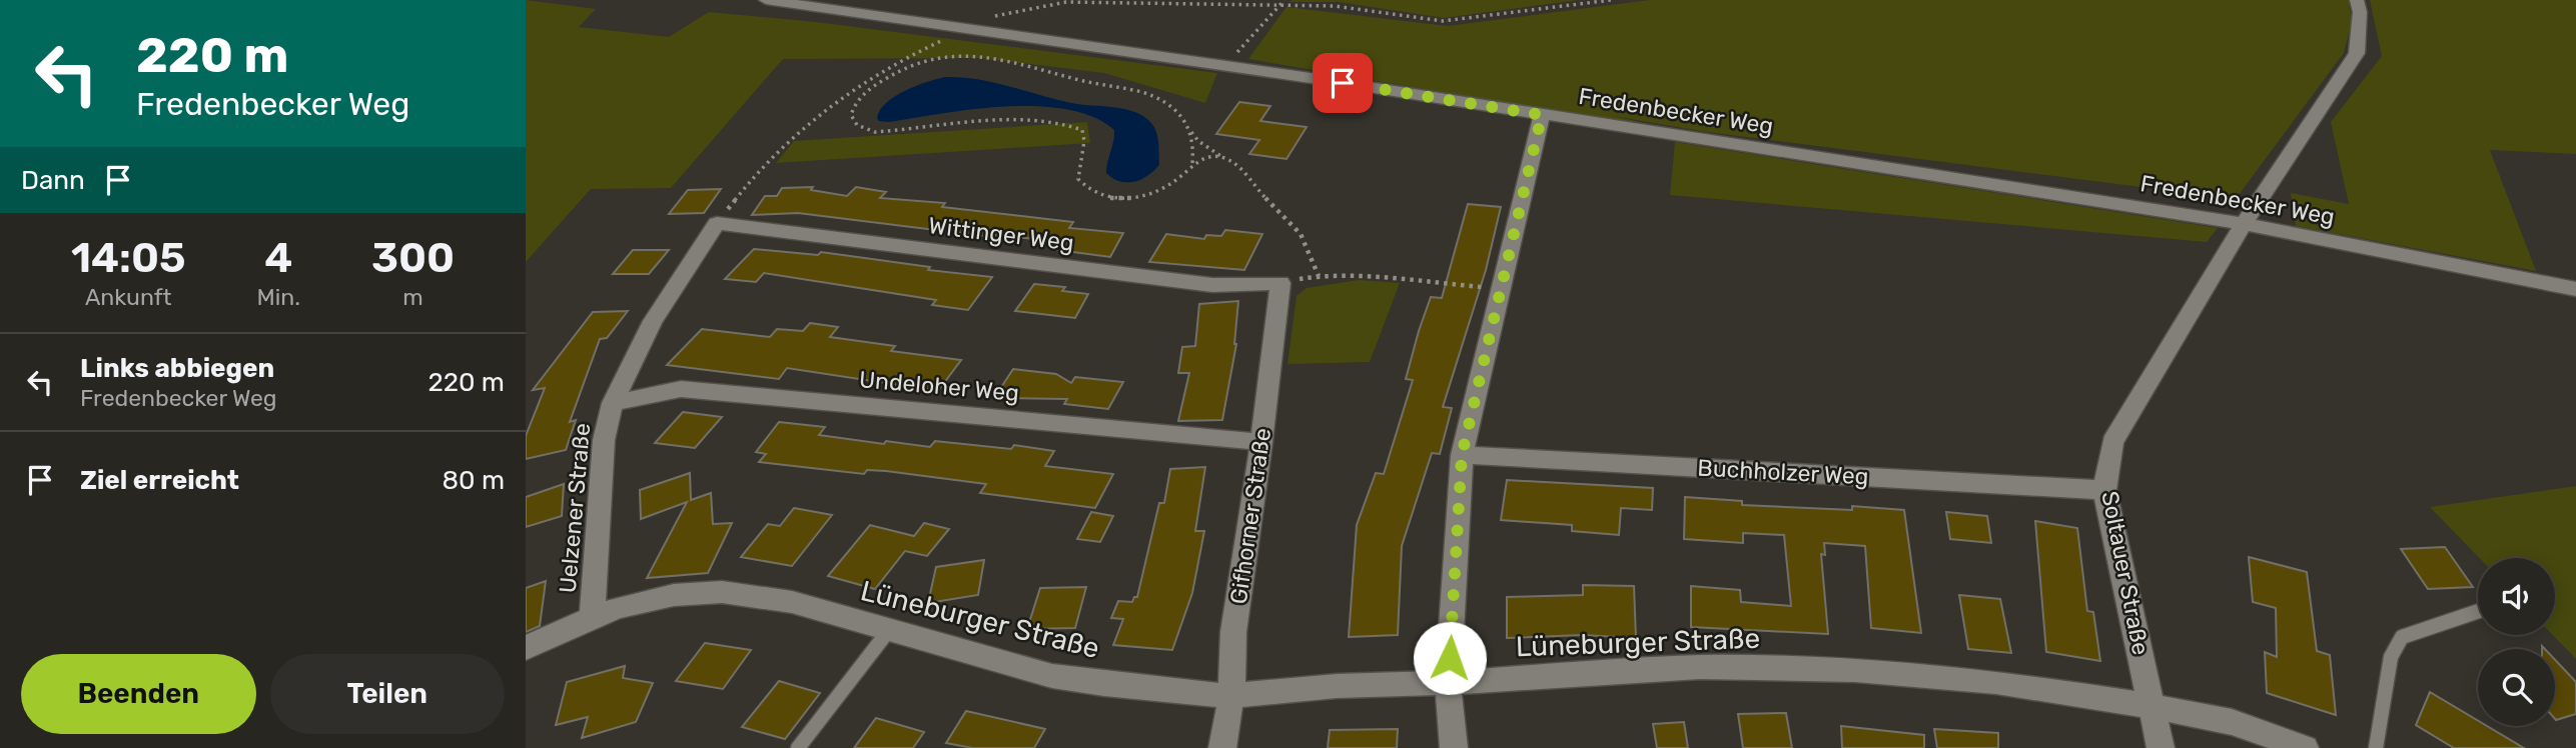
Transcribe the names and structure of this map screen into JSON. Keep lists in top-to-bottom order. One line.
{"streets":{"street":["Fredenbecker Weg","Wittinger Weg","Undeloher Weg","Buchholzer Weg","Uelzener Straße","Gifhorner Straße","Soltauer Straße","Lüneburger Straße"]},"crossings":[["Fredenbecker Weg","Soltauer Straße"],["Wittinger Weg","Uelzener Straße"],["Wittinger Weg","Gifhorner Straße"],["Undeloher Weg","Uelzener Straße"],["Undeloher Weg","Gifhorner Straße"],["Buchholzer Weg","Soltauer Straße"],["Uelzener Straße","Lüneburger Straße"],["Gifhorner Straße","Lüneburger Straße"],["Soltauer Straße","Lüneburger Straße"]],"page":{"turn":["220 m","Fredenbecker Weg"],"then":"Dann","eta":["14:05","Ankunft","4","Min.","300","m"],"list":[{"name":"Links abbiegen","note":"Fredenbecker Weg","value":"220 m"},{"name":"Ziel erreicht","value":"80 m"}],"buttons":["Beenden","Teilen"]}}
